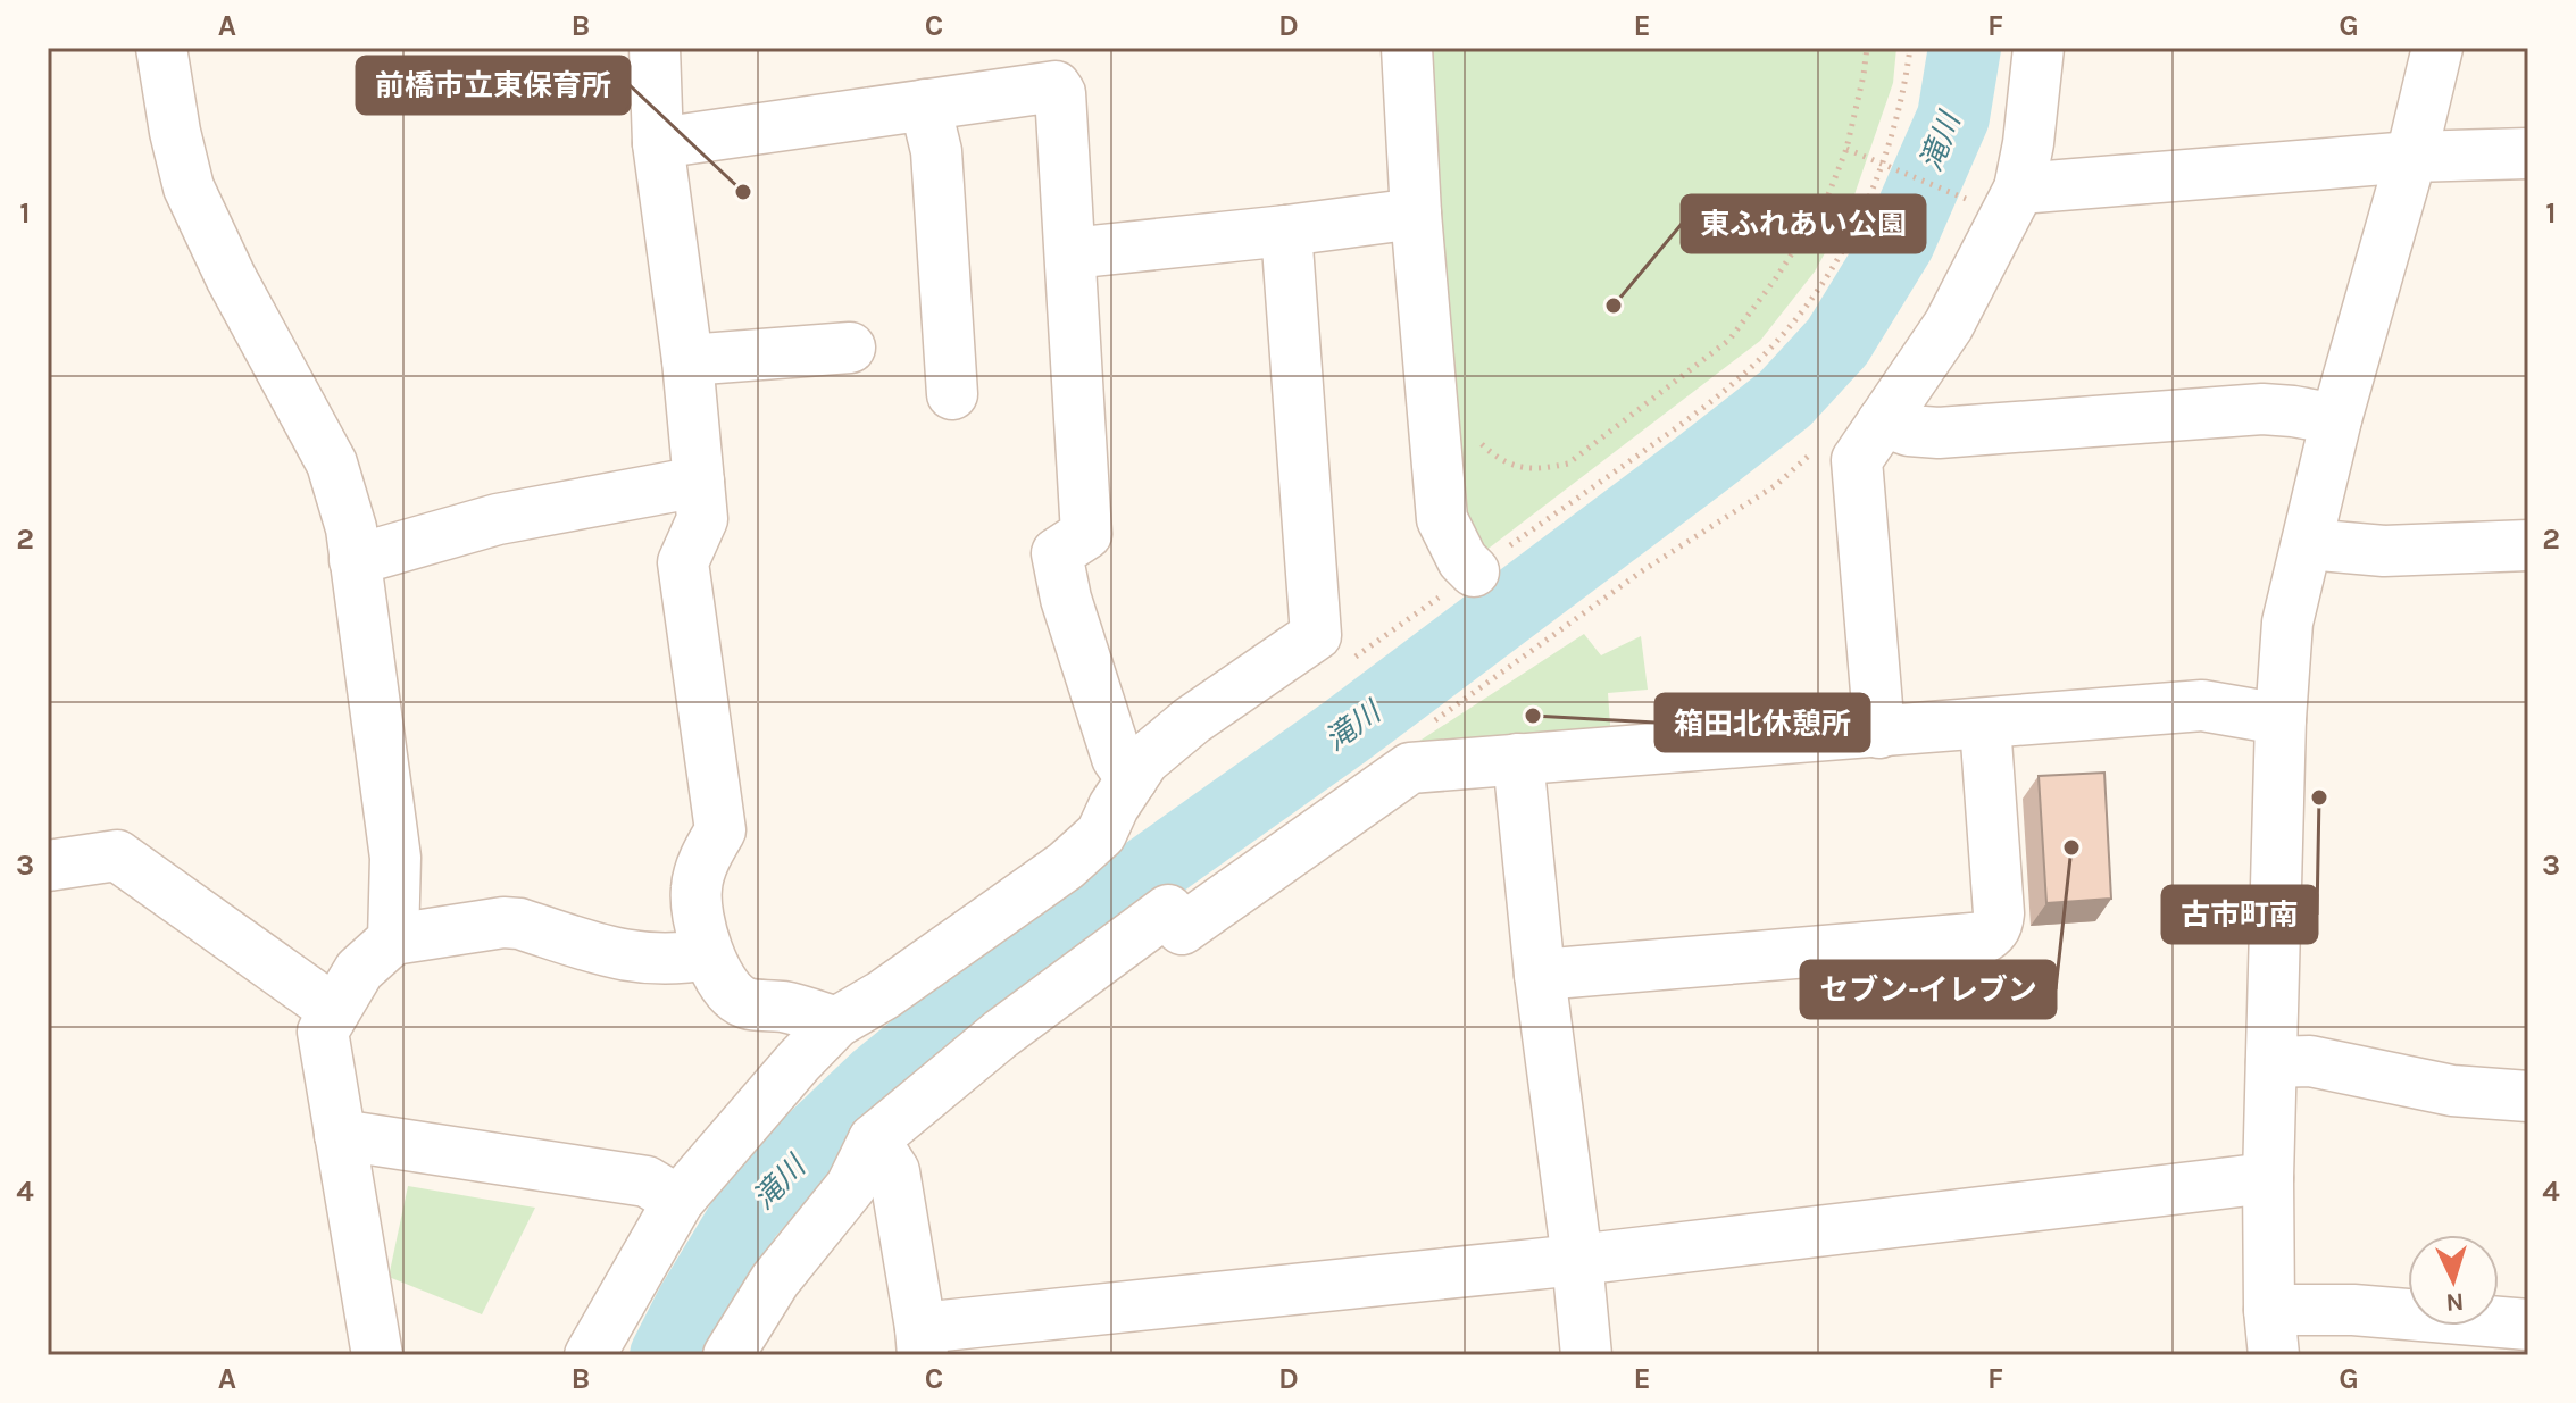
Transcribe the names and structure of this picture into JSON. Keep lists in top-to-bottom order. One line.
{"water":["滝川"],"places":["前橋市立東保育所","東ふれあい公園","箱田北休憩所","古市町南","セブン-イレブン"],"north":"bottom","grid":{"columns":["A","B","C","D","E","F","G"],"rows":["1","2","3","4"]}}
